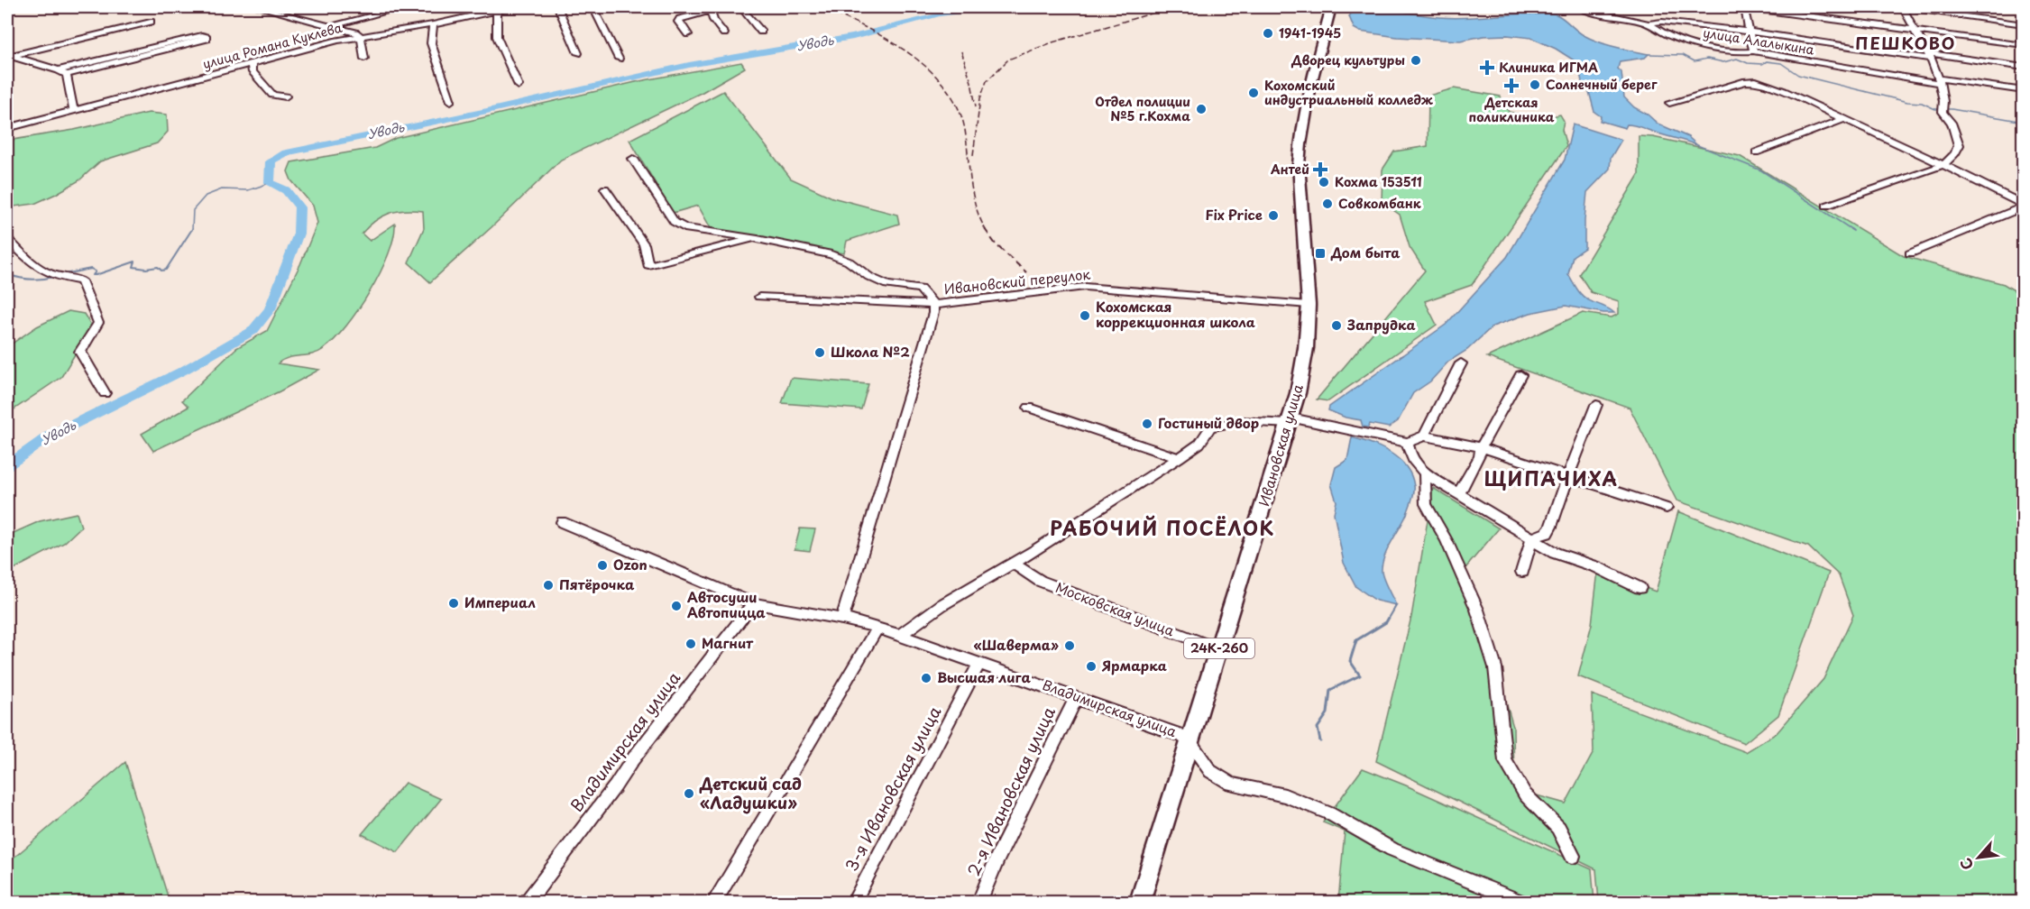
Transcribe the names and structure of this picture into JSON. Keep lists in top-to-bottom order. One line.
{"streets":{"main road":["Ивановская улица","24К-260"],"street":["улица Алалыкина","улица Романа Куклева","Ивановский переулок","Московская улица","Владимирская улица","3-я Ивановская улица","2-я Ивановская улица"]},"crossings":[["Ивановский переулок","Ивановская улица"],["Ивановская улица","Московская улица"],["Ивановская улица","Владимирская улица"],["Владимирская улица","3-я Ивановская улица"],["Владимирская улица","2-я Ивановская улица"]],"districts":["ПЕШКОВО","ЩИПАЧИХА","РАБОЧИЙ ПОСЁЛОК"],"water":["Уводь"],"places":{"other":["1941-1945","Дворец культуры","Солнечный берег","Кохомский индустриальный колледж","Отдел полиции №5 г.Кохма","Кохма 153511","Совкомбанк","Fix Price","Кохомская коррекционная школа","Запрудка","Школа №2","Гостиный двор","Ozon","Пятёрочка","Империал","Автосуши Автопицца","Магнит","«Шаверма»","Ярмарка","Высшая лига","Детский сад «Ладушки»"],"health":["Клиника ИГМА","Детская поликлиника","Антей"],"transit":["Дом быта"]},"north":"bottom left"}
